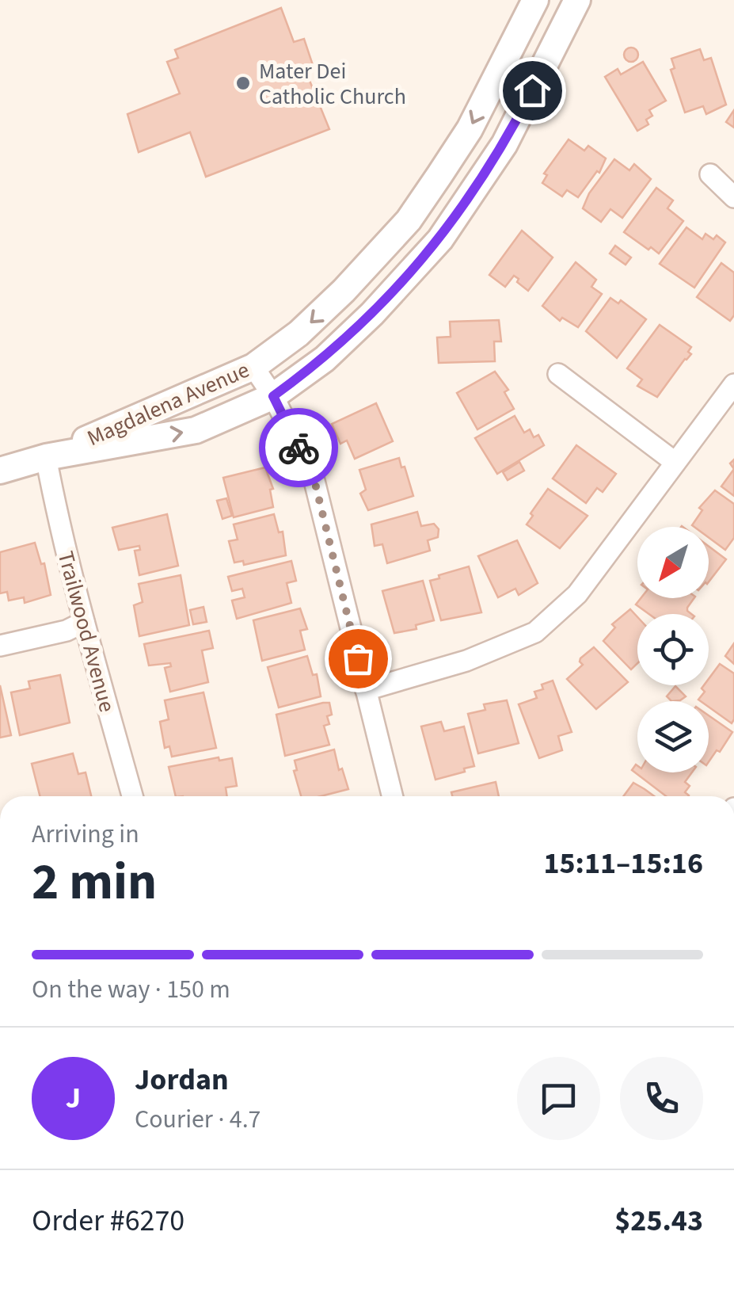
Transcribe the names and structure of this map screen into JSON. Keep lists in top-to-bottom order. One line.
{"streets":{"street":["Magdalena Avenue","Trailwood Avenue"]},"crossings":[["Magdalena Avenue","Trailwood Avenue"]],"places":["Mater Dei Catholic Church"],"north":"bottom left","page":{"heading":["2 min","Arriving in","15:11–15:16"],"panel":["Jordan","Courier · 4.7","Order #6270","$25.43"],"bar":"On the way · 150 m","round":"J"}}
